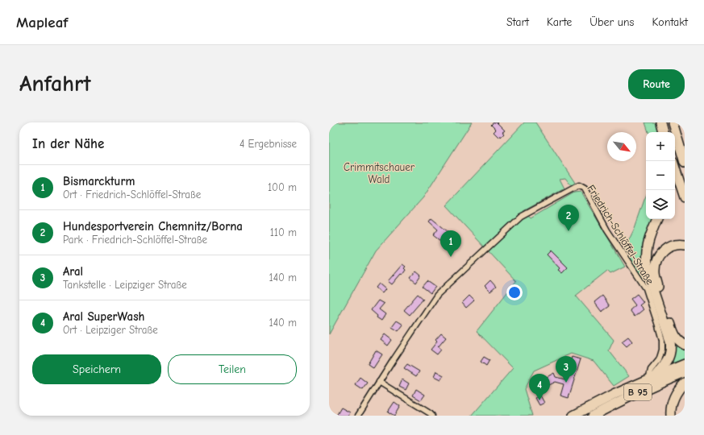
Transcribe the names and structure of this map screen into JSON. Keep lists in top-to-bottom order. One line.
{"streets":{"highway":["B 95"],"street":["Friedrich-Schlöffel-Straße"]},"crossings":[["Friedrich-Schlöffel-Straße","B 95"]],"parks":["Crimmitschauer Wald"],"north":"bottom right","page":{"header":"Mapleaf","nav":["Start","Karte","Über uns","Kontakt"],"buttons":["Route",["Speichern","Teilen"]],"title":"Anfahrt","heading":["In der Nähe","4 Ergebnisse"],"map_buttons":["+","−"],"list":[{"mark":"1","name":"Bismarckturm","note":"Ort · Friedrich-Schlöffel-Straße","value":"100 m"},{"mark":"2","name":"Hundesportverein Chemnitz/Borna","note":"Park · Friedrich-Schlöffel-Straße","value":"110 m"},{"mark":"3","name":"Aral","note":"Tankstelle · Leipziger Straße","value":"140 m"},{"mark":"4","name":"Aral SuperWash","note":"Ort · Leipziger Straße","value":"140 m"}],"pins":["2","1","3","4"]}}
